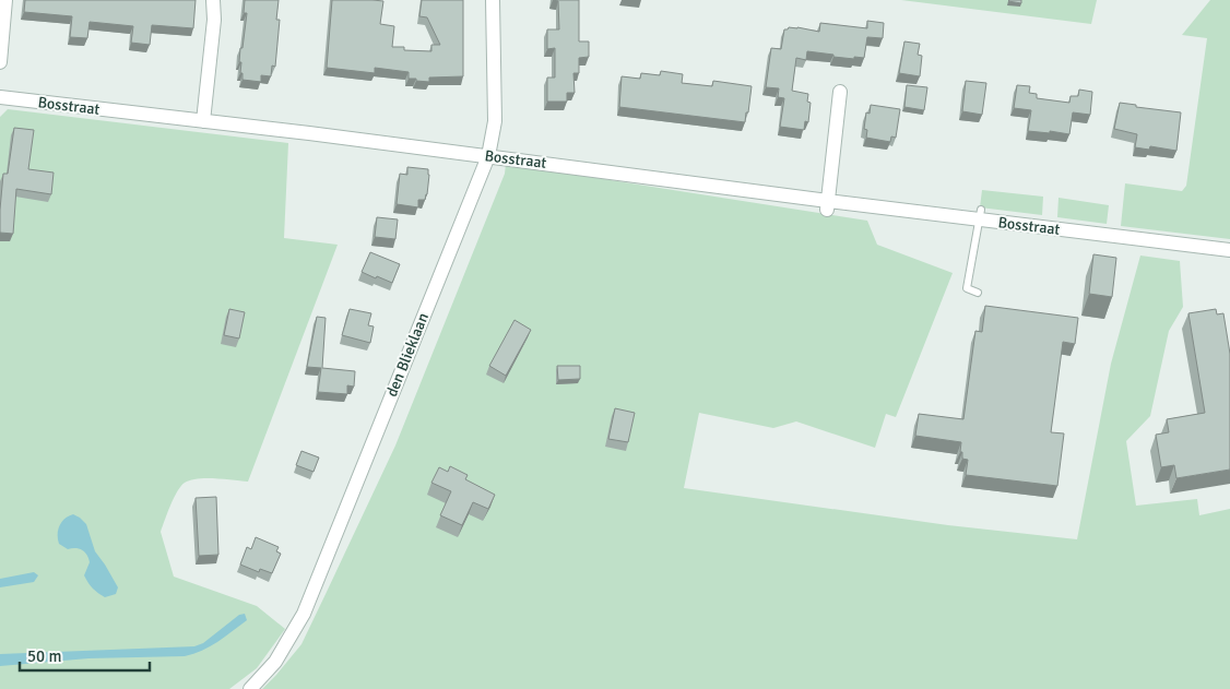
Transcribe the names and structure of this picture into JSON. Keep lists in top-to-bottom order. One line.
{"streets":{"street":["Bosstraat","den Blieklaan"]},"crossings":[["Bosstraat","den Blieklaan"]],"scale_bar":"50 m"}
